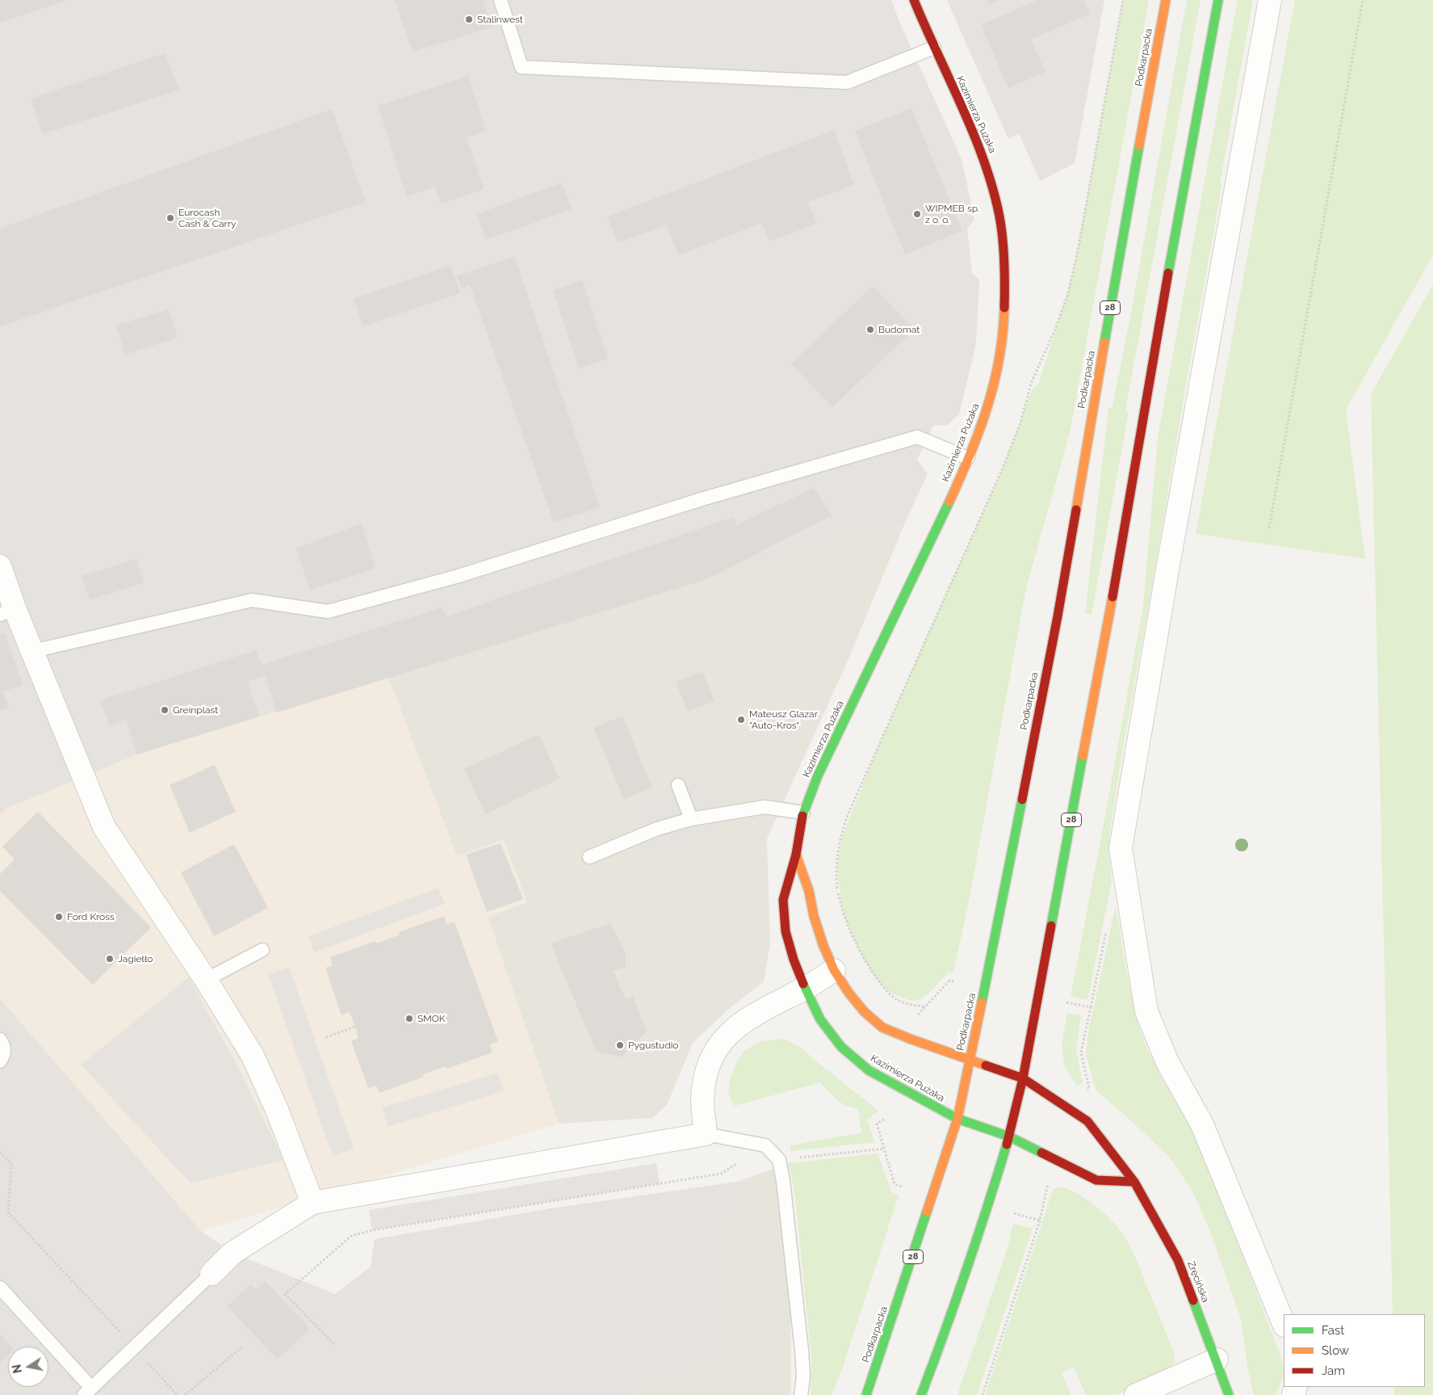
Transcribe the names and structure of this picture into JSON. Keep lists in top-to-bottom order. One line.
{"streets":{"main road":["Podkarpacka","Kazimierza Pużaka","28","Zręcińska"]},"crossings":[["Podkarpacka","Kazimierza Pużaka"],["Podkarpacka","Zręcińska"],["Kazimierza Pużaka","Zręcińska"],["28","Zręcińska"]],"places":["Stalinwest","WIPMEB sp. z o. o.","Eurocash Cash & Carry","Budomat","Greinplast","Mateusz Glazar \"Auto-Kros\"","Ford Kross","Jagiełło","SMOK","Pygustudio"],"legend":["Fast","Slow","Jam"],"north":"left"}
